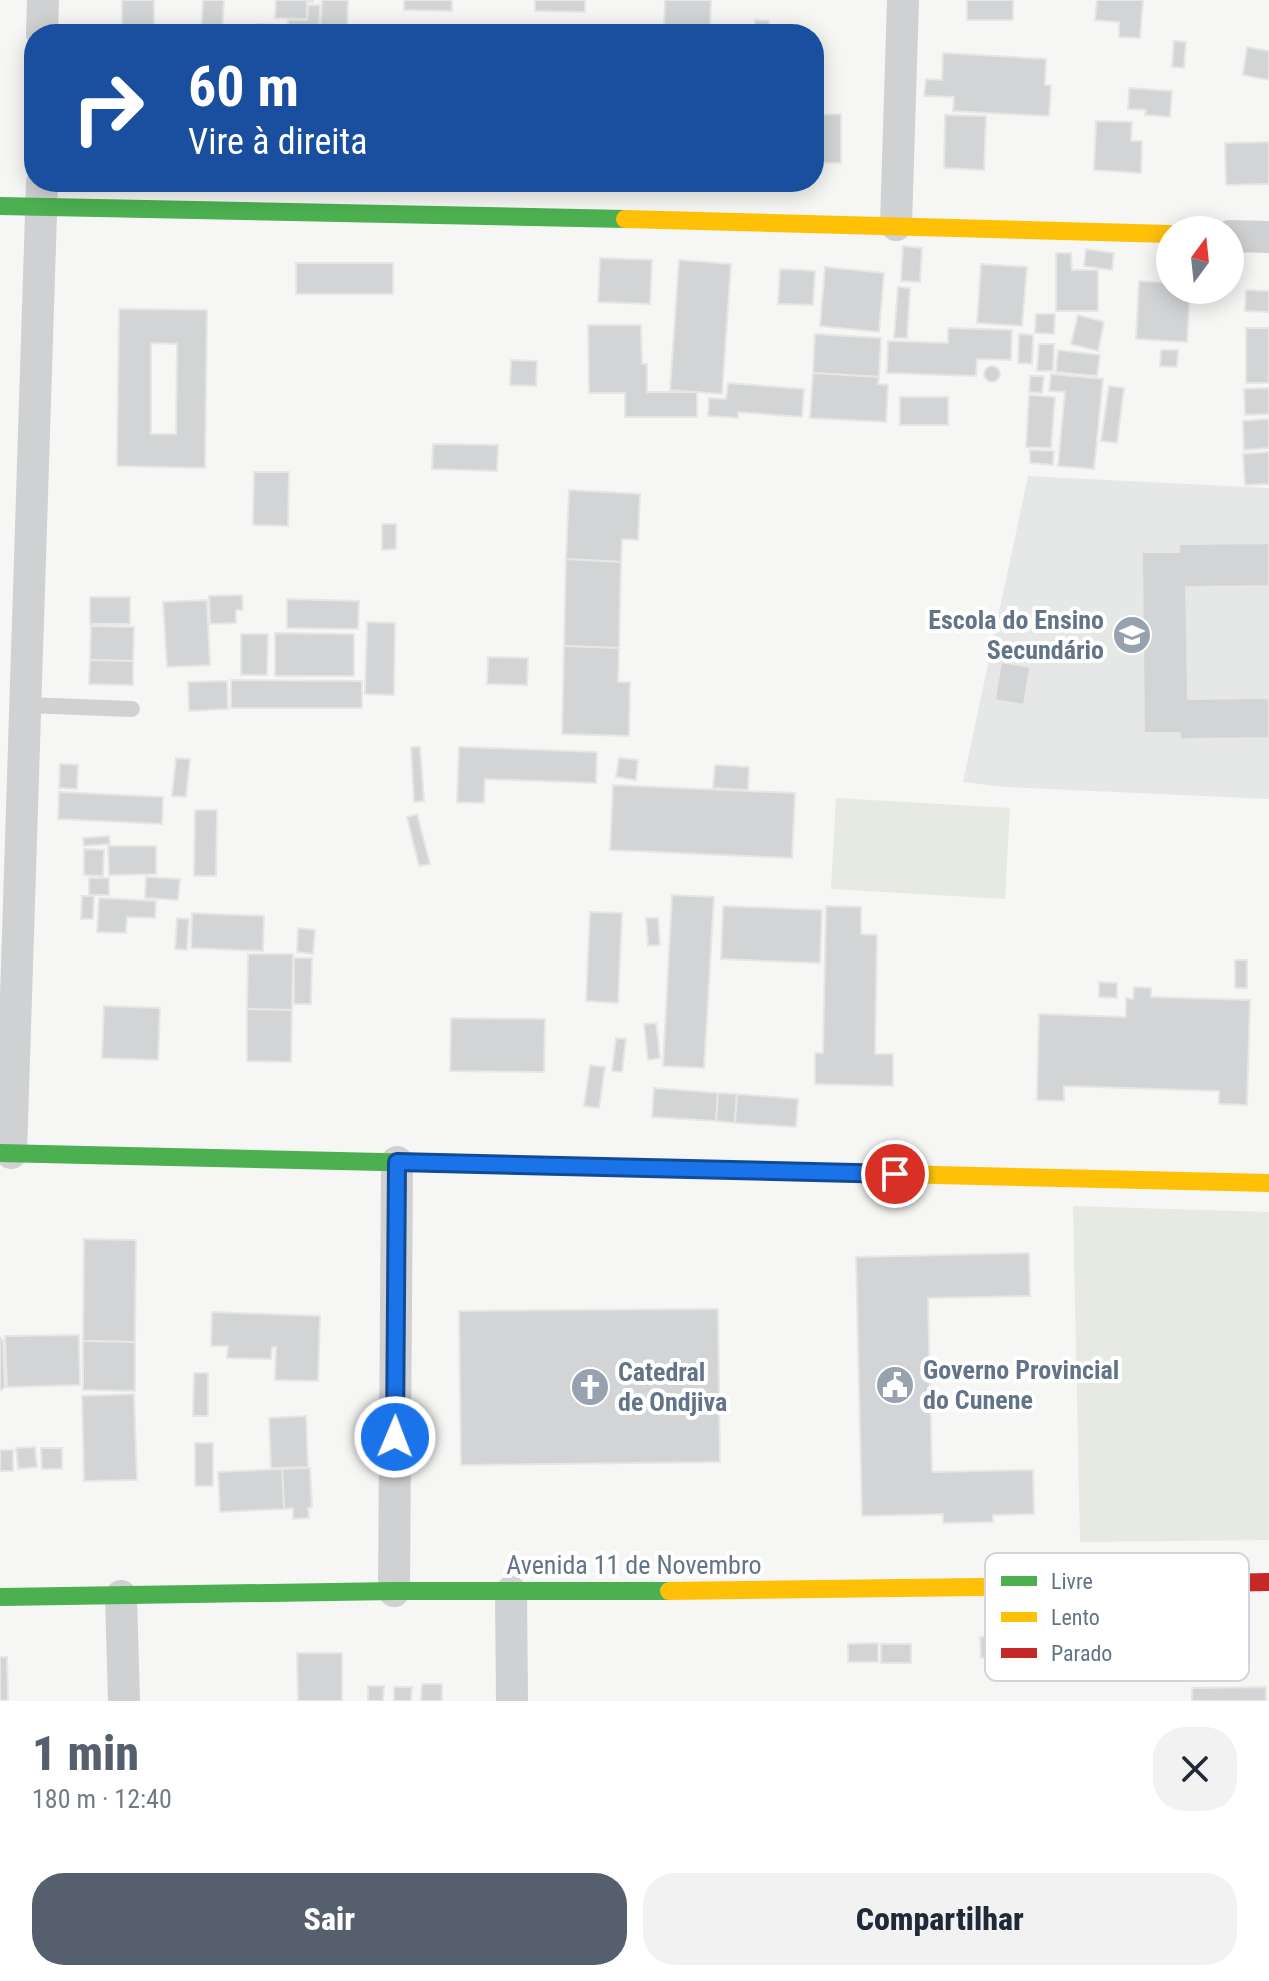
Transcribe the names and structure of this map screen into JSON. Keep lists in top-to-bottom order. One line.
{"streets":{"street":["Avenida 11 de Novembro"]},"places":{"school or university":["Escola do Ensino Secundário"],"public building":["Governo Provincial do Cunene"],"church":["Catedral de Ondjiva"]},"legend":["Livre","Lento","Parado"],"north":"top","page":{"turn":["60 m","Vire à direita"],"heading":["1 min","180 m · 12:40"],"buttons":["Sair","Compartilhar"]}}
